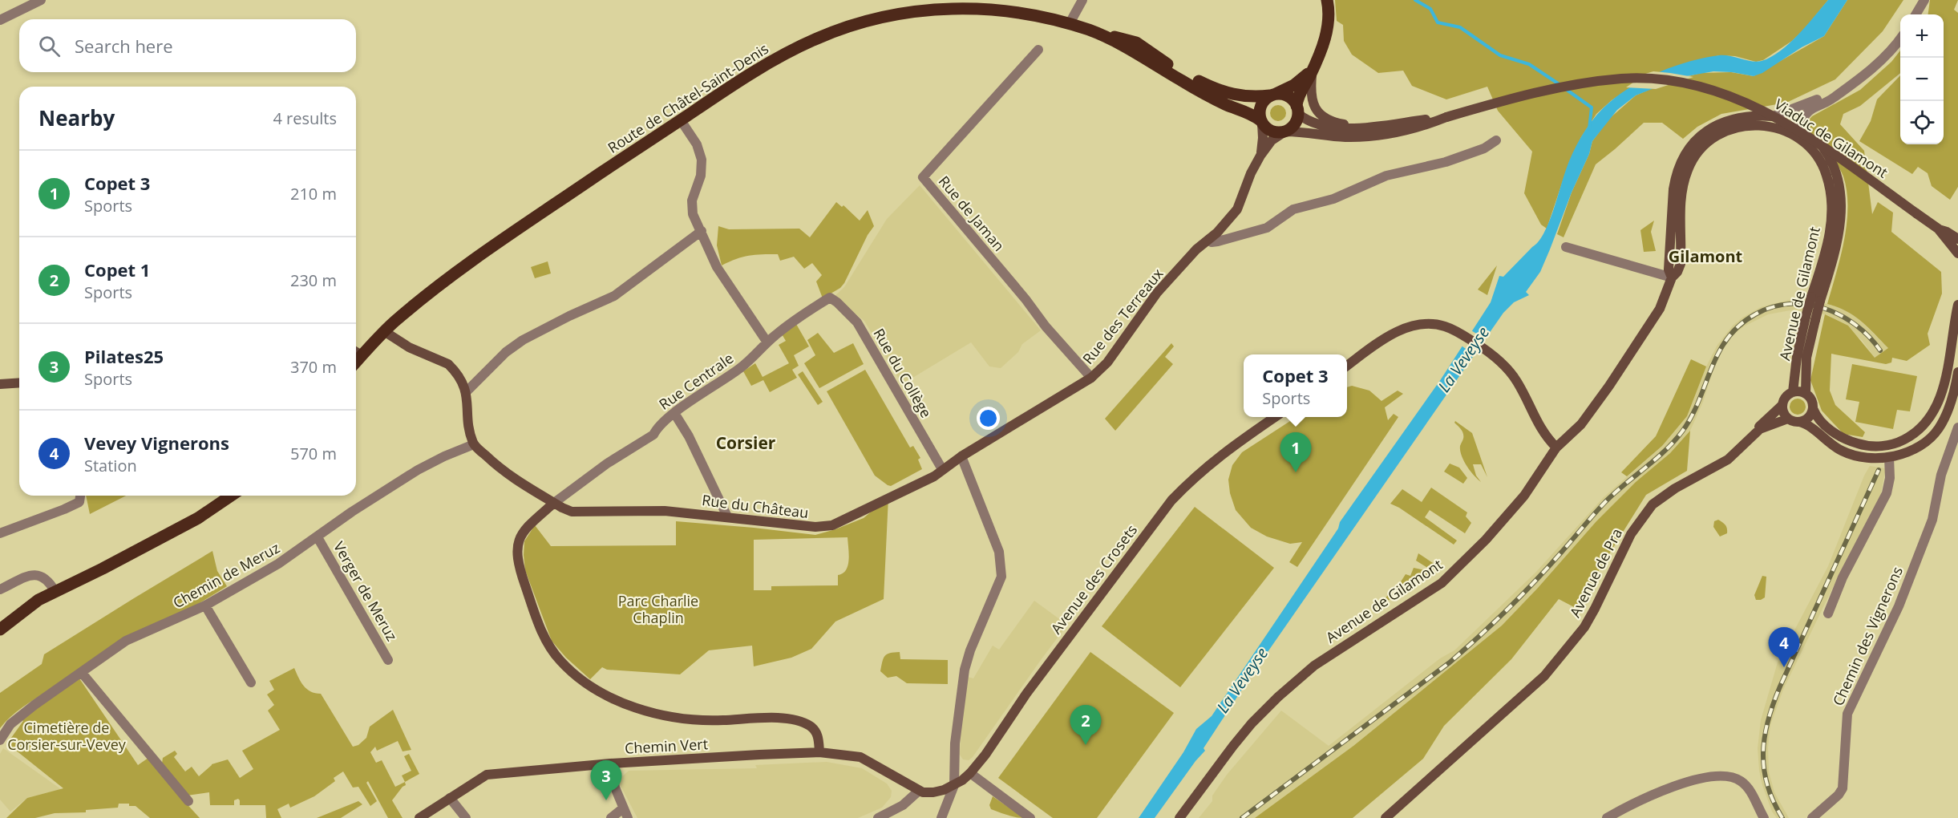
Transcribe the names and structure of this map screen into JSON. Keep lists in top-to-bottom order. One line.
{"streets":{"main road":["Route de Châtel-Saint-Denis"],"street":["Viaduc de Gilamont","Rue de Jaman","Avenue de Gilamont","Rue des Terreaux","Rue du Collège","Rue Centrale","Rue du Château","Avenue de Pra","Chemin de Meruz","Avenue des Crosets","Verger de Meruz","Chemin des Vignerons","Chemin Vert"]},"crossings":[["Route de Châtel-Saint-Denis","Viaduc de Gilamont"],["Route de Châtel-Saint-Denis","Rue des Terreaux"],["Viaduc de Gilamont","Rue des Terreaux"],["Rue de Jaman","Rue des Terreaux"],["Avenue de Gilamont","Avenue de Pra"],["Rue des Terreaux","Rue du Collège"],["Rue des Terreaux","Rue du Château"],["Rue du Collège","Rue Centrale"],["Rue du Collège","Rue du Château"],["Rue Centrale","Rue du Château"],["Rue du Château","Chemin de Meruz"],["Chemin de Meruz","Verger de Meruz"],["Avenue des Crosets","Chemin Vert"]],"districts":["Gilamont","Corsier"],"water":["La Veveyse"],"parks":["Parc Charlie Chaplin","Cimetière de Corsier-sur-Vevey"],"page":{"map_buttons":["+","−"],"search":"Search here","heading":["Nearby","4 results"],"list":[{"mark":"1","name":"Copet 3","note":"Sports","value":"210 m"},{"mark":"2","name":"Copet 1","note":"Sports","value":"230 m"},{"mark":"3","name":"Pilates25","note":"Sports","value":"370 m"},{"mark":"4","name":"Vevey Vignerons","note":"Station","value":"570 m"}],"popup":["Copet 3","Sports"],"pins":["1","4","2","3"]}}
